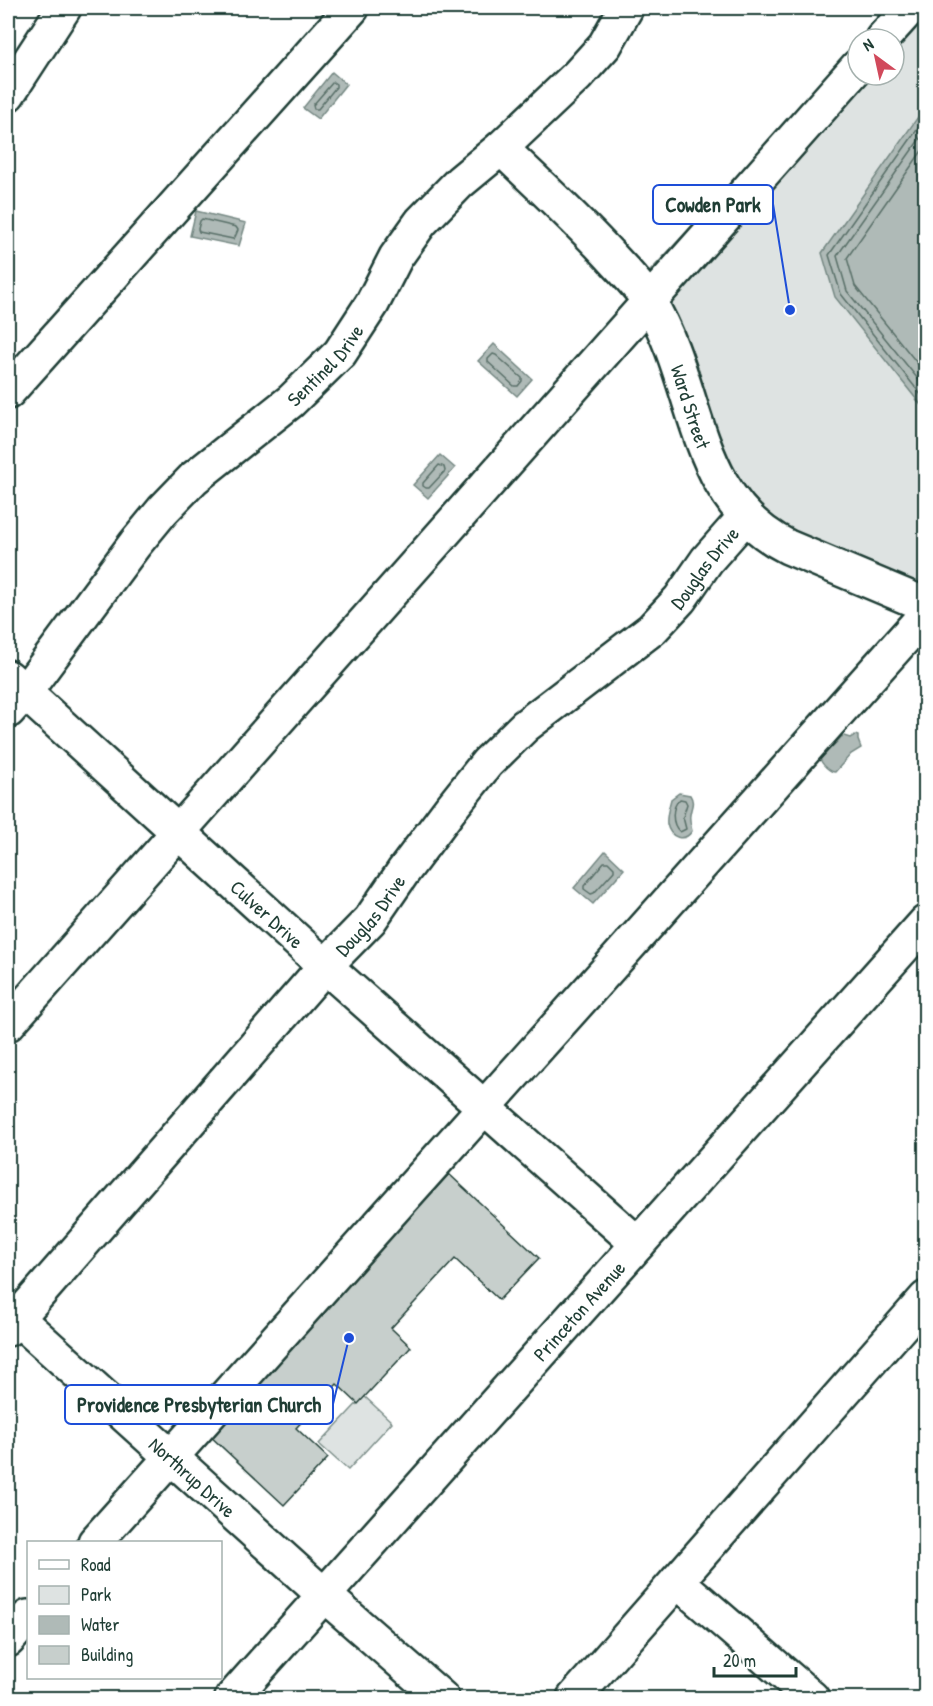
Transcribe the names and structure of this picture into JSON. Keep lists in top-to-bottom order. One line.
{"streets":{"street":["Sentinel Drive","Ward Street","Douglas Drive","Culver Drive","Princeton Avenue","Northrup Drive"]},"crossings":[["Sentinel Drive","Ward Street"],["Sentinel Drive","Culver Drive"],["Ward Street","Douglas Drive"],["Douglas Drive","Culver Drive"],["Douglas Drive","Northrup Drive"],["Culver Drive","Princeton Avenue"],["Princeton Avenue","Northrup Drive"]],"places":["Cowden Park","Providence Presbyterian Church"],"legend":["Road","Park","Water","Building"],"scale_bar":"20 m","north":"top left"}
